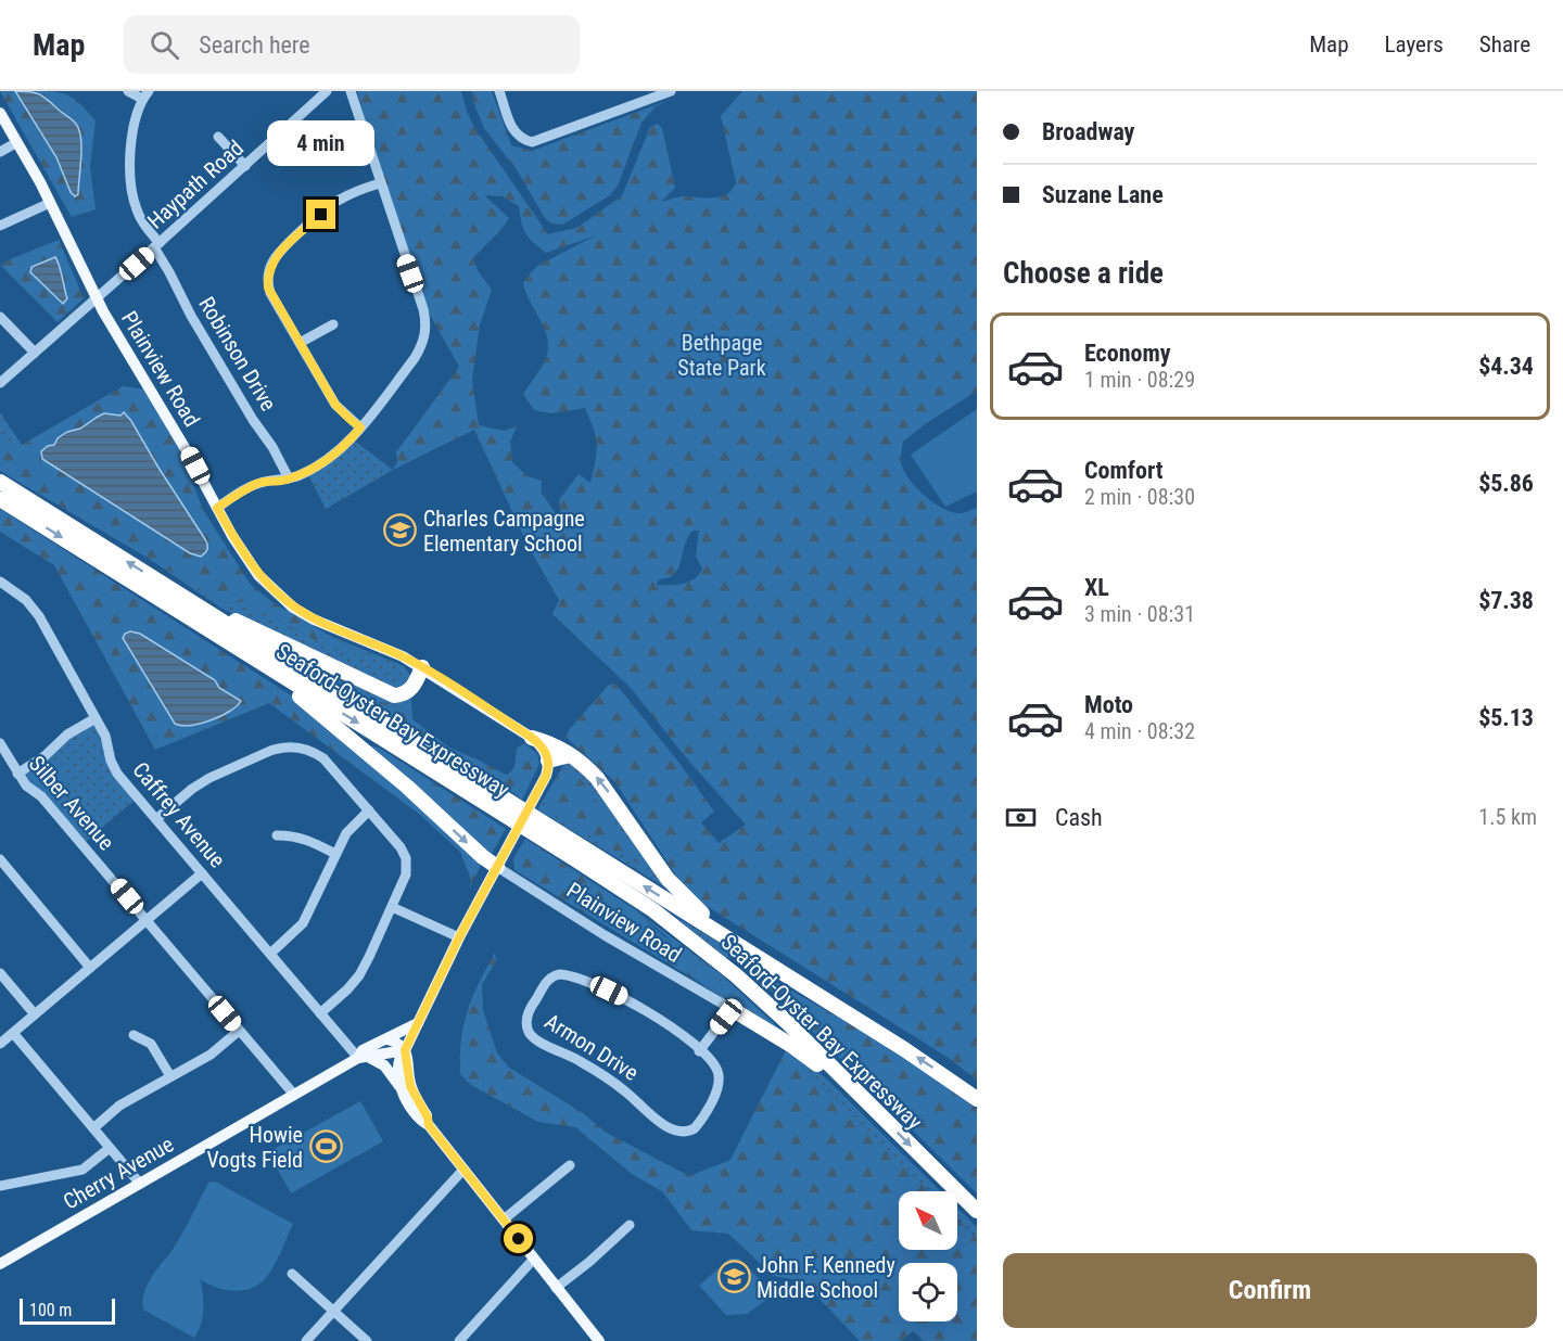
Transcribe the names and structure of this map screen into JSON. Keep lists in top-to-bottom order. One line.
{"streets":{"highway":["Seaford-Oyster Bay Expressway"],"main road":["Plainview Road","Cherry Avenue"],"street":["Haypath Road","Robinson Drive","Silber Avenue","Caffrey Avenue","Armon Drive"]},"crossings":[["Haypath Road","Robinson Drive"],["Haypath Road","Plainview Road"],["Silber Avenue","Cherry Avenue"],["Caffrey Avenue","Cherry Avenue"]],"parks":["Bethpage State Park"],"places":{"school or university":["Charles Campagne Elementary School","John F. Kennedy Middle School"],"sports":["Howie Vogts Field"]},"scale_bar":"100 m","north":"top left","page":{"header":"Map","search":"Search here","nav":["Map","Layers","Share"],"banner":["Broadway","Suzane Lane"],"bubble":"4 min","heading":"Choose a ride","list":[{"name":"Economy","note":"1 min · 08:29","value":"$4.34"},{"name":"Comfort","note":"2 min · 08:30","value":"$5.86"},{"name":"XL","note":"3 min · 08:31","value":"$7.38"},{"name":"Moto","note":"4 min · 08:32","value":"$5.13"}],"pay":["Cash","1.5 km"],"buttons":"Confirm","scale":"100 m"}}
